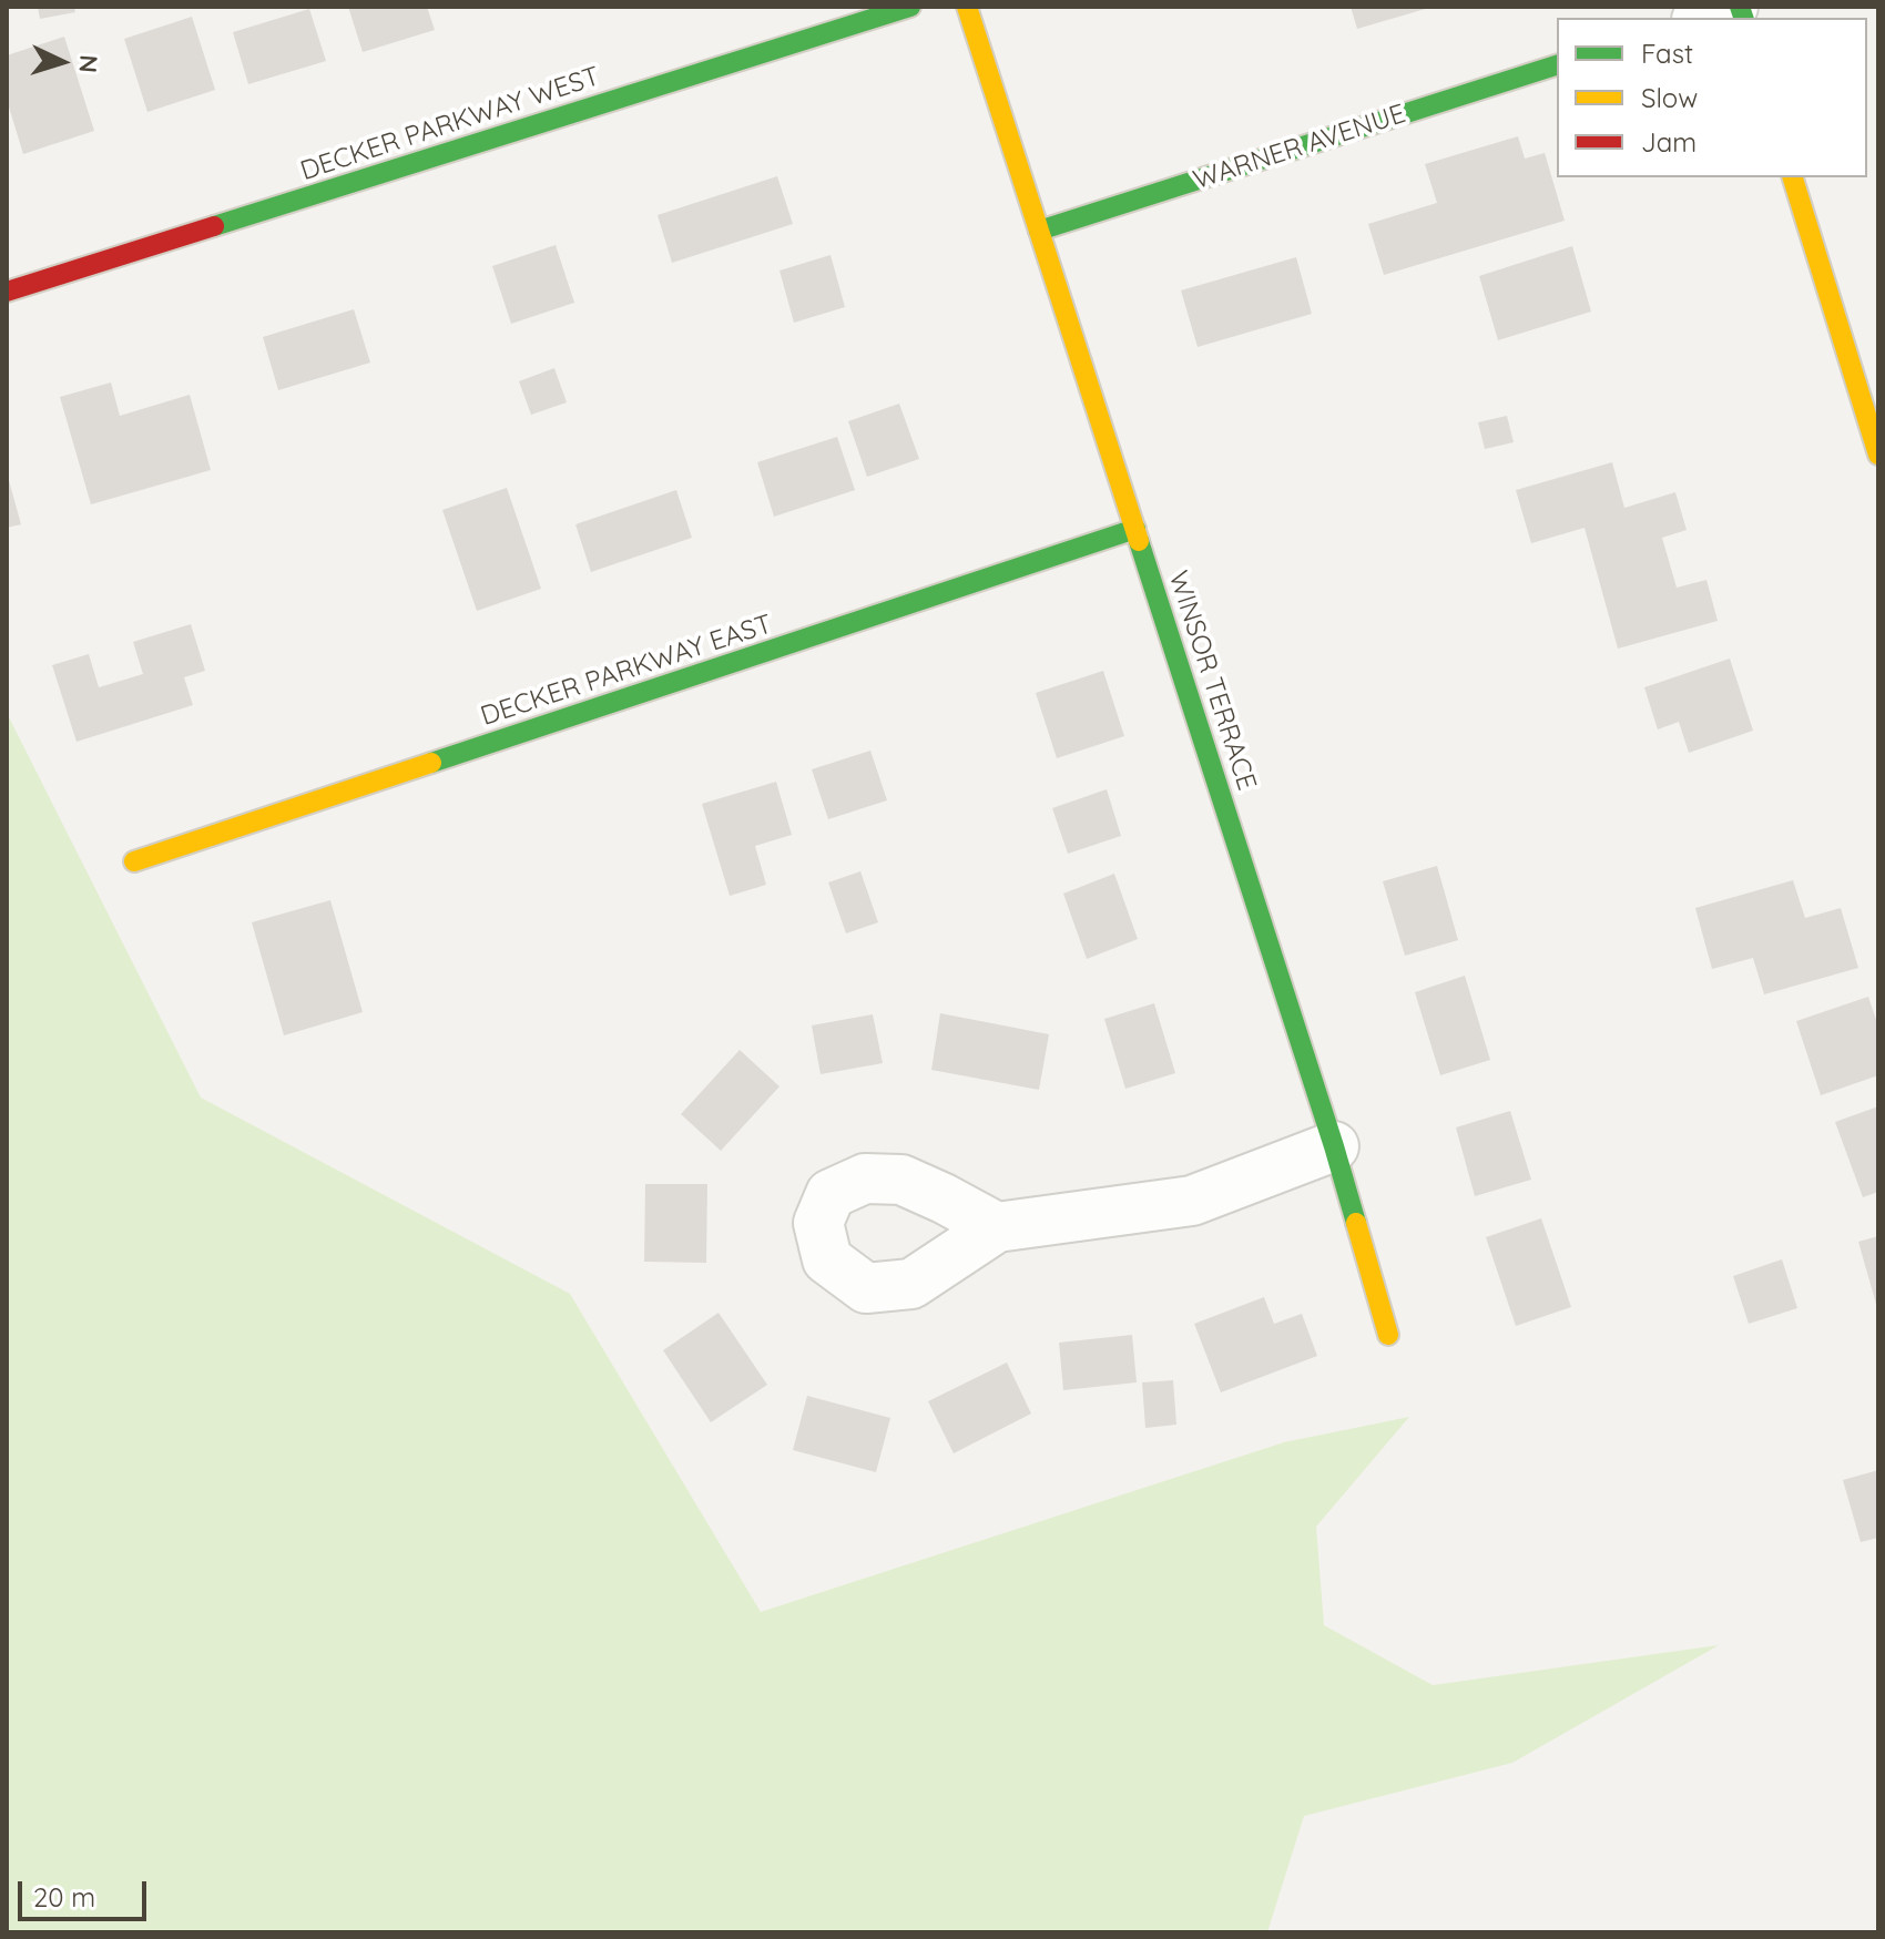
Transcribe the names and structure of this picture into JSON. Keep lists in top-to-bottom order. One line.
{"streets":{"street":["DECKER PARKWAY WEST","WARNER AVENUE","DECKER PARKWAY EAST","WINSOR TERRACE"]},"crossings":[["WARNER AVENUE","WINSOR TERRACE"],["DECKER PARKWAY EAST","WINSOR TERRACE"]],"legend":["Fast","Slow","Jam"],"scale_bar":"20 m","north":"right"}
